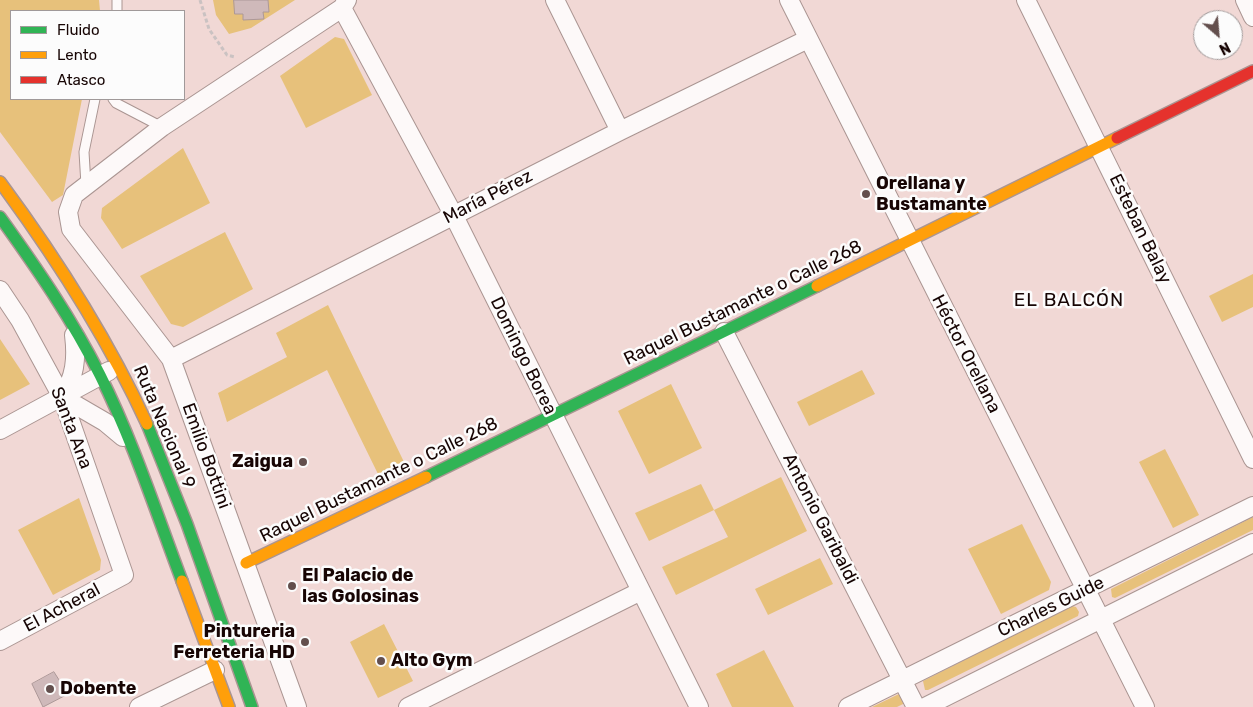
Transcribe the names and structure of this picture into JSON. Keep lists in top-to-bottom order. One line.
{"streets":{"main road":["Raquel Bustamante o Calle 268","Ruta Nacional 9"],"street":["María Pérez","Esteban Balay","Héctor Orellana","Domingo Borea","Santa Ana","Emilio Bottini","Antonio Garibaldi","Charles Guide","El Acheral"]},"crossings":[["María Pérez","Héctor Orellana"],["María Pérez","Domingo Borea"],["María Pérez","Emilio Bottini"],["Esteban Balay","Raquel Bustamante o Calle 268"],["Raquel Bustamante o Calle 268","Héctor Orellana"],["Raquel Bustamante o Calle 268","Domingo Borea"],["Raquel Bustamante o Calle 268","Emilio Bottini"],["Raquel Bustamante o Calle 268","Antonio Garibaldi"],["Héctor Orellana","Charles Guide"],["Santa Ana","El Acheral"],["Antonio Garibaldi","Charles Guide"]],"districts":["EL BALCÓN"],"places":["Orellana y Bustamante","Zaigua","El Palacio de las Golosinas","Pintureria Ferreteria HD","Alto Gym","Dobente"],"legend":["Fluido","Lento","Atasco"],"north":"bottom right"}
